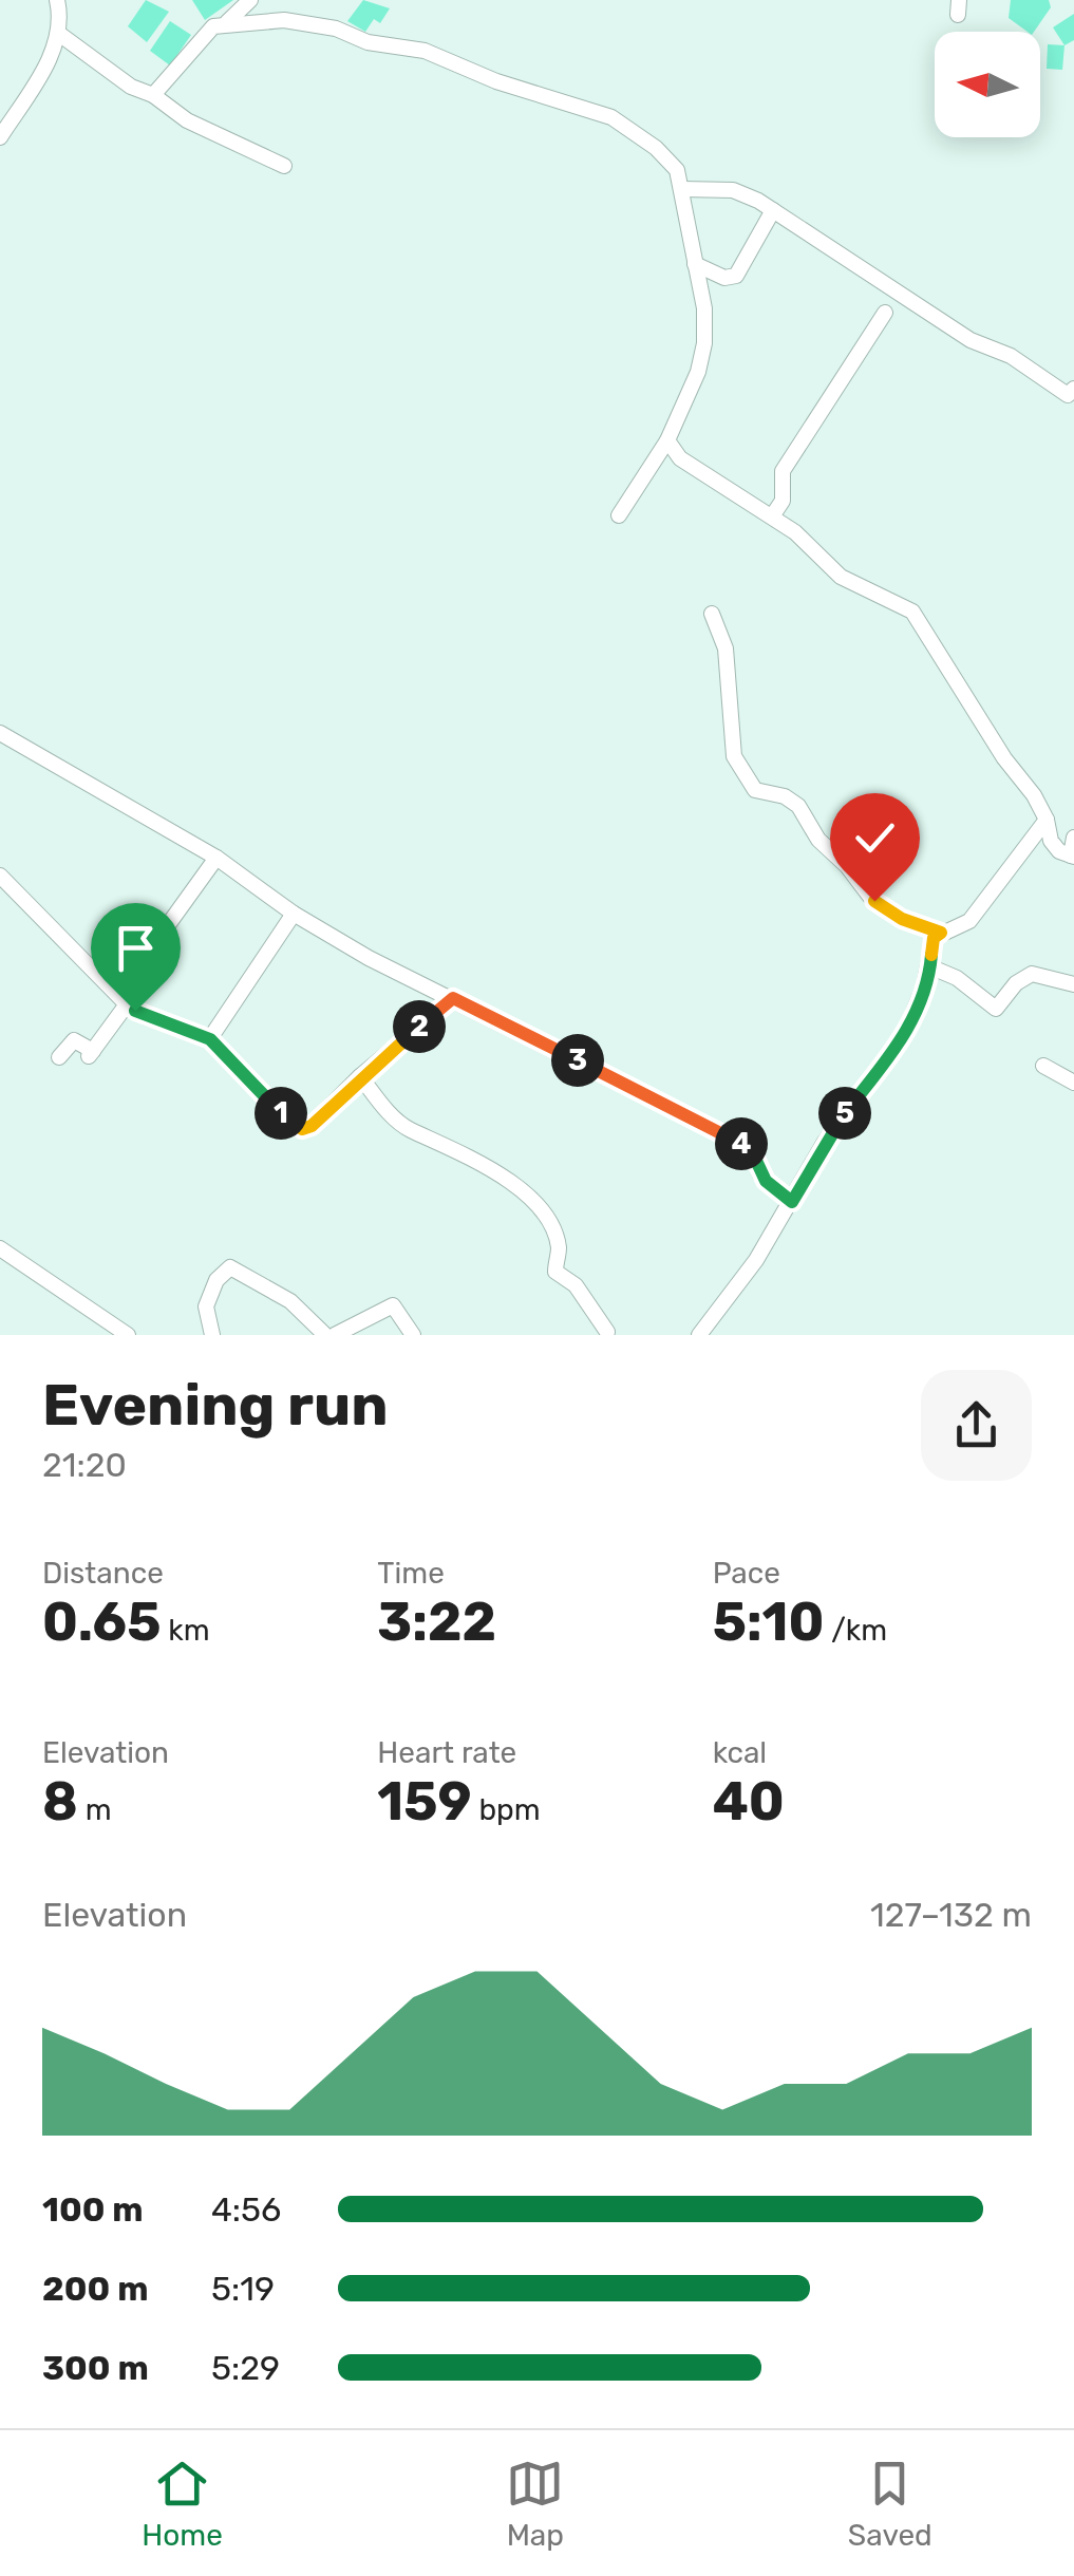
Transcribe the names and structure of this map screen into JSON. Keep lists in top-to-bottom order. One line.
{"north":"left","page":{"pins":["2","3","1","5","4"],"heading":["Evening run","21:20"],"stats":[["Distance","0.65 km"],["Time","3:22"],["Pace","5:10 /km"],["Elevation","8 m"],["Heart rate","159 bpm"],["kcal","40"]],"chart":["Elevation","127–132 m"],"list":[{"name":"100 m","note":"4:56"},{"name":"200 m","note":"5:19"},{"name":"300 m","note":"5:29"}],"tabs":["Home","Map","Saved"]}}
